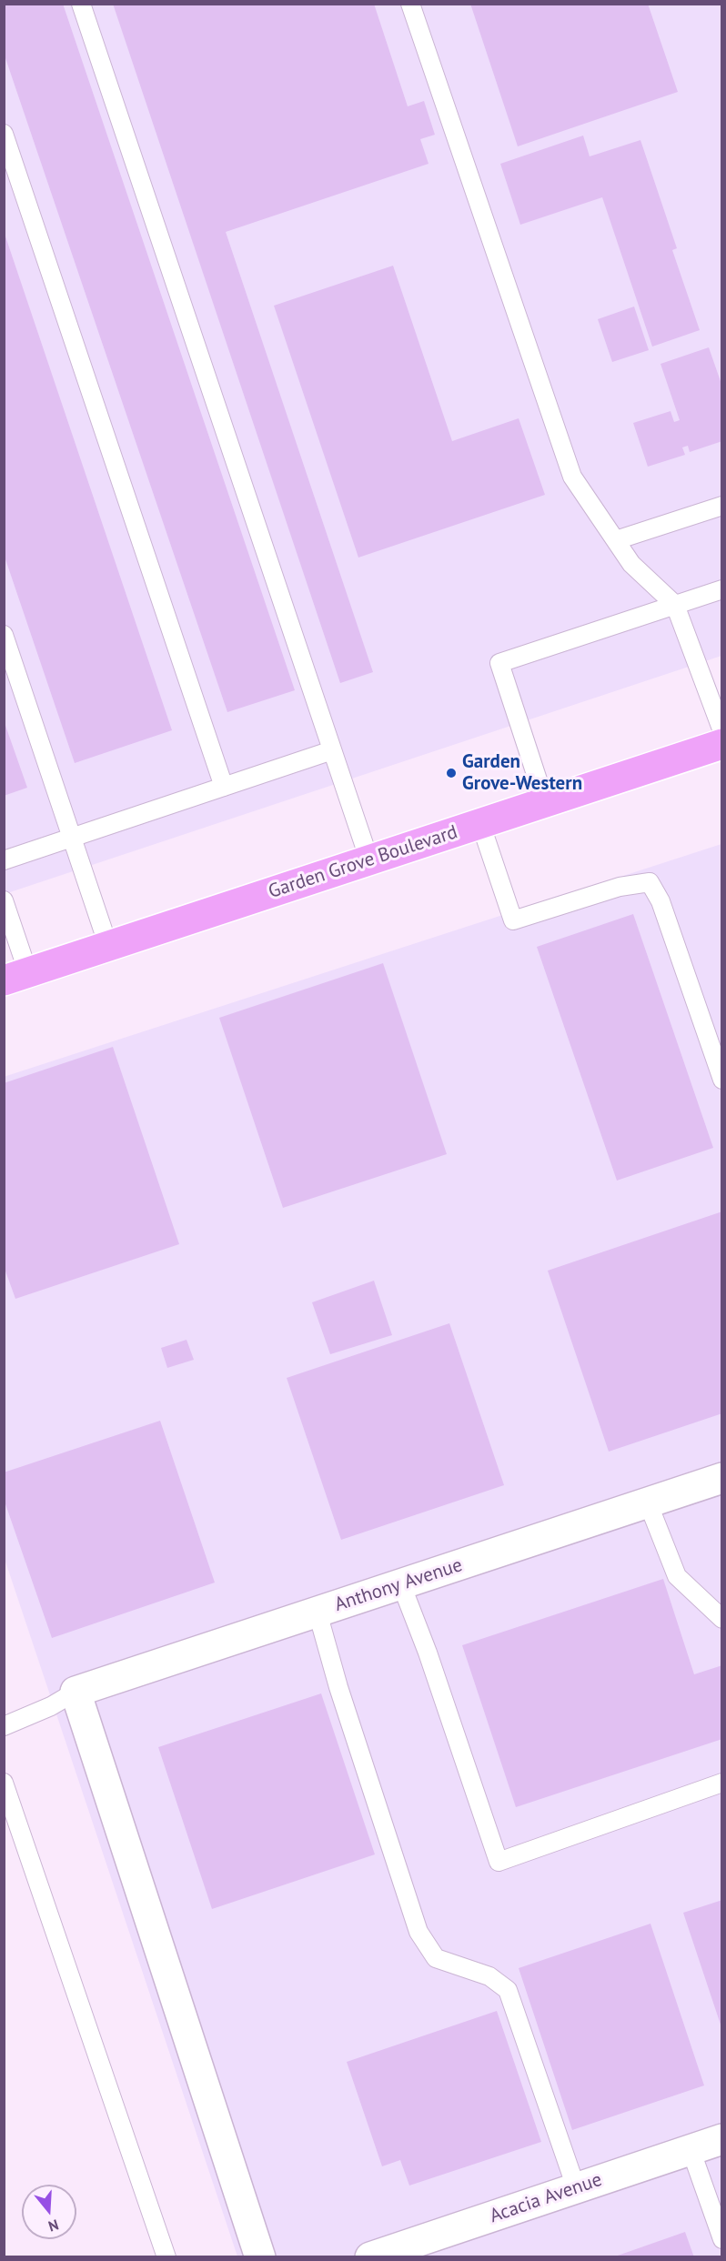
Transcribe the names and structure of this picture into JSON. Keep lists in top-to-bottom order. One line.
{"streets":{"main road":["Garden Grove Boulevard"],"street":["Anthony Avenue","Acacia Avenue"]},"places":["Garden Grove-Western"],"north":"bottom"}
